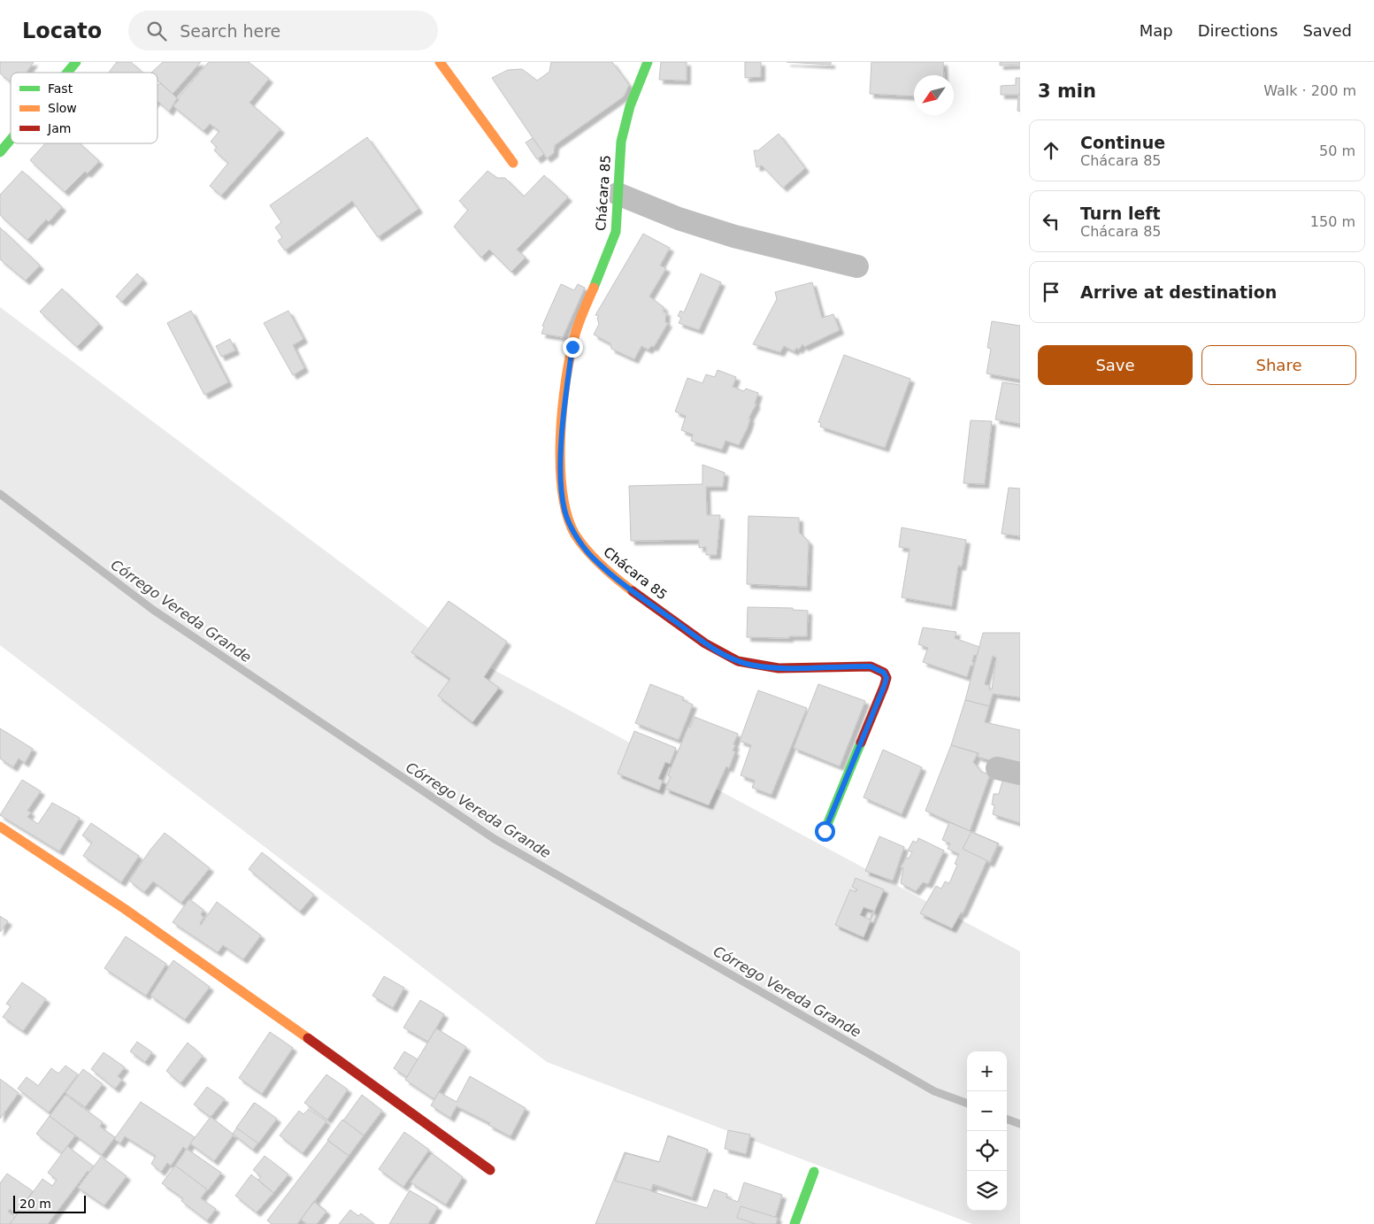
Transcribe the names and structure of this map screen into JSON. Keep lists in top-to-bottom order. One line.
{"streets":{"street":["Chácara 85"]},"water":["Córrego Vereda Grande"],"legend":["Fast","Slow","Jam"],"scale_bar":"20 m","north":"bottom left","page":{"header":"Locato","search":"Search here","nav":["Map","Directions","Saved"],"heading":["3 min","Walk · 200 m"],"list":[["Continue","Chácara 85","50 m"],["Turn left","Chácara 85","150 m"],"Arrive at destination"],"buttons":["Save","Share"],"map_buttons":["+","−"],"scale":"20 m"}}
